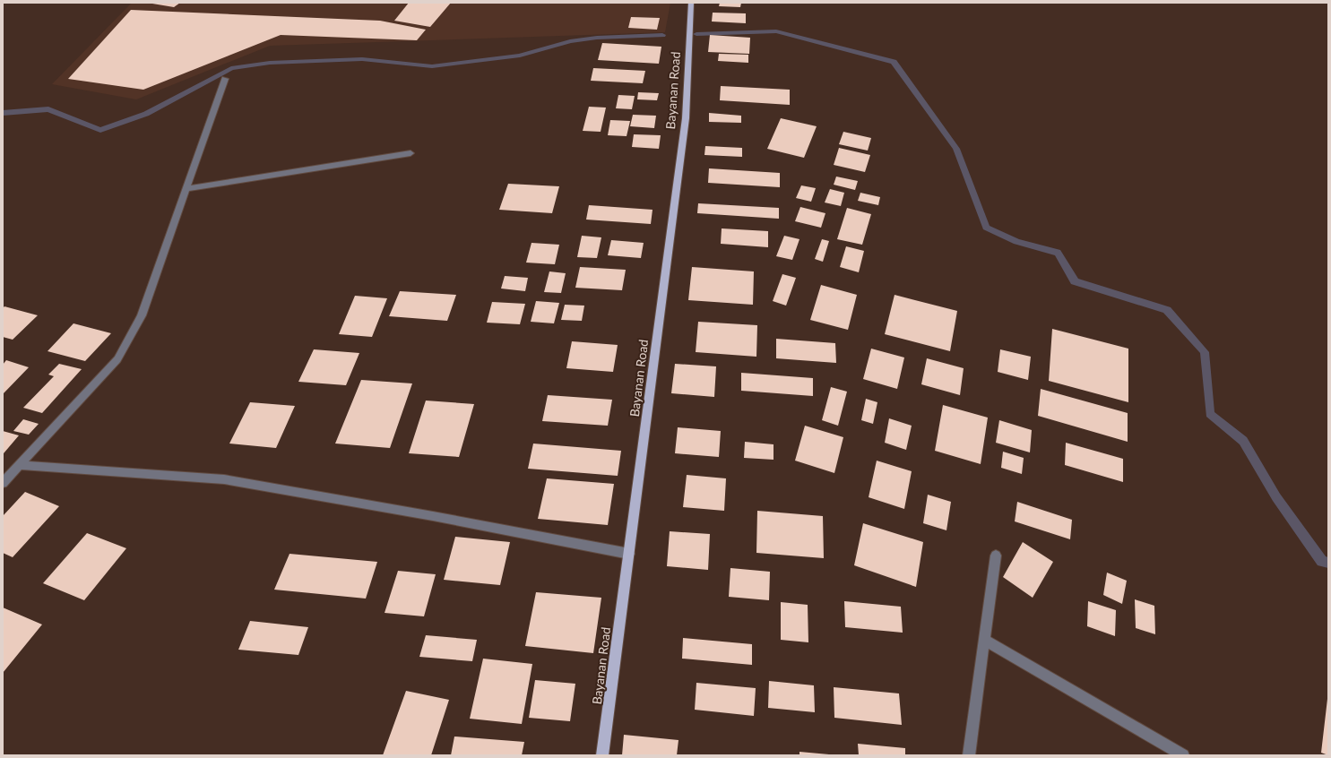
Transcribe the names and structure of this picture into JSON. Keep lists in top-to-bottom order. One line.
{"streets":{"main road":["Bayanan Road"]}}
